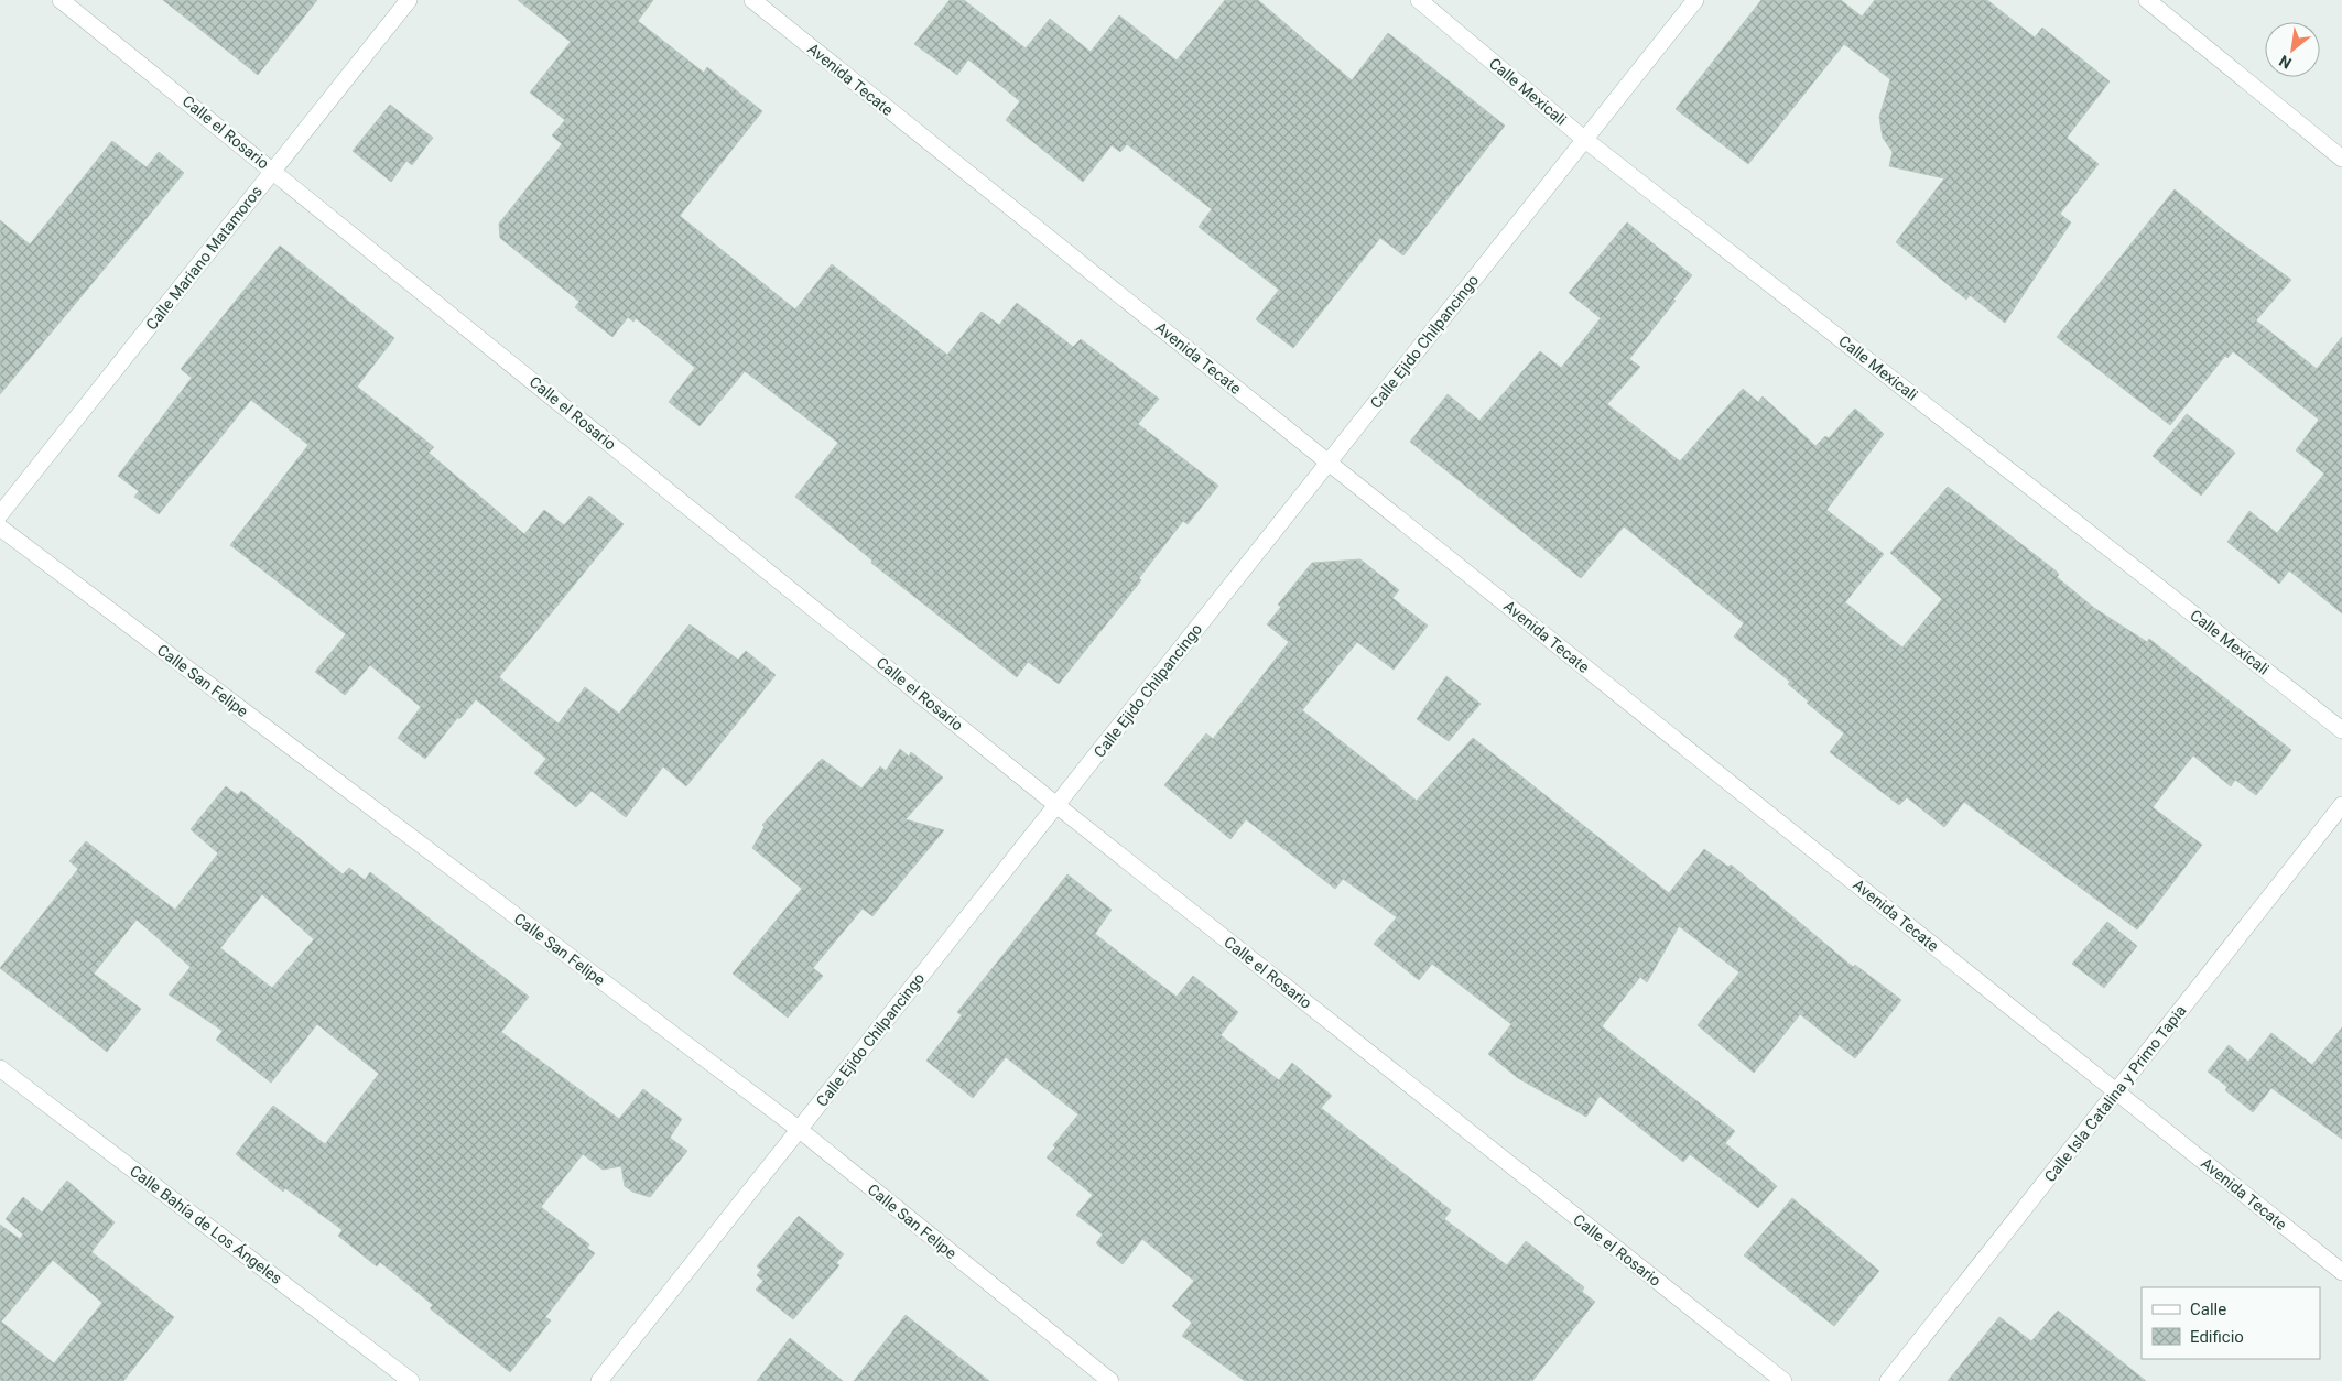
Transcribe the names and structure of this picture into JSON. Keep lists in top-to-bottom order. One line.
{"streets":{"street":["Avenida Tecate","Calle Mexicali","Calle el Rosario","Calle Mariano Matamoros","Calle Ejido Chilpancingo","Calle San Felipe","Calle Isla Catalina y Primo Tapia","Calle Bahía de Los Ángeles"]},"crossings":[["Avenida Tecate","Calle Ejido Chilpancingo"],["Avenida Tecate","Calle Isla Catalina y Primo Tapia"],["Calle Mexicali","Calle Ejido Chilpancingo"],["Calle el Rosario","Calle Mariano Matamoros"],["Calle el Rosario","Calle Ejido Chilpancingo"],["Calle Ejido Chilpancingo","Calle San Felipe"]],"legend":["Calle","Edificio"],"north":"bottom left"}
